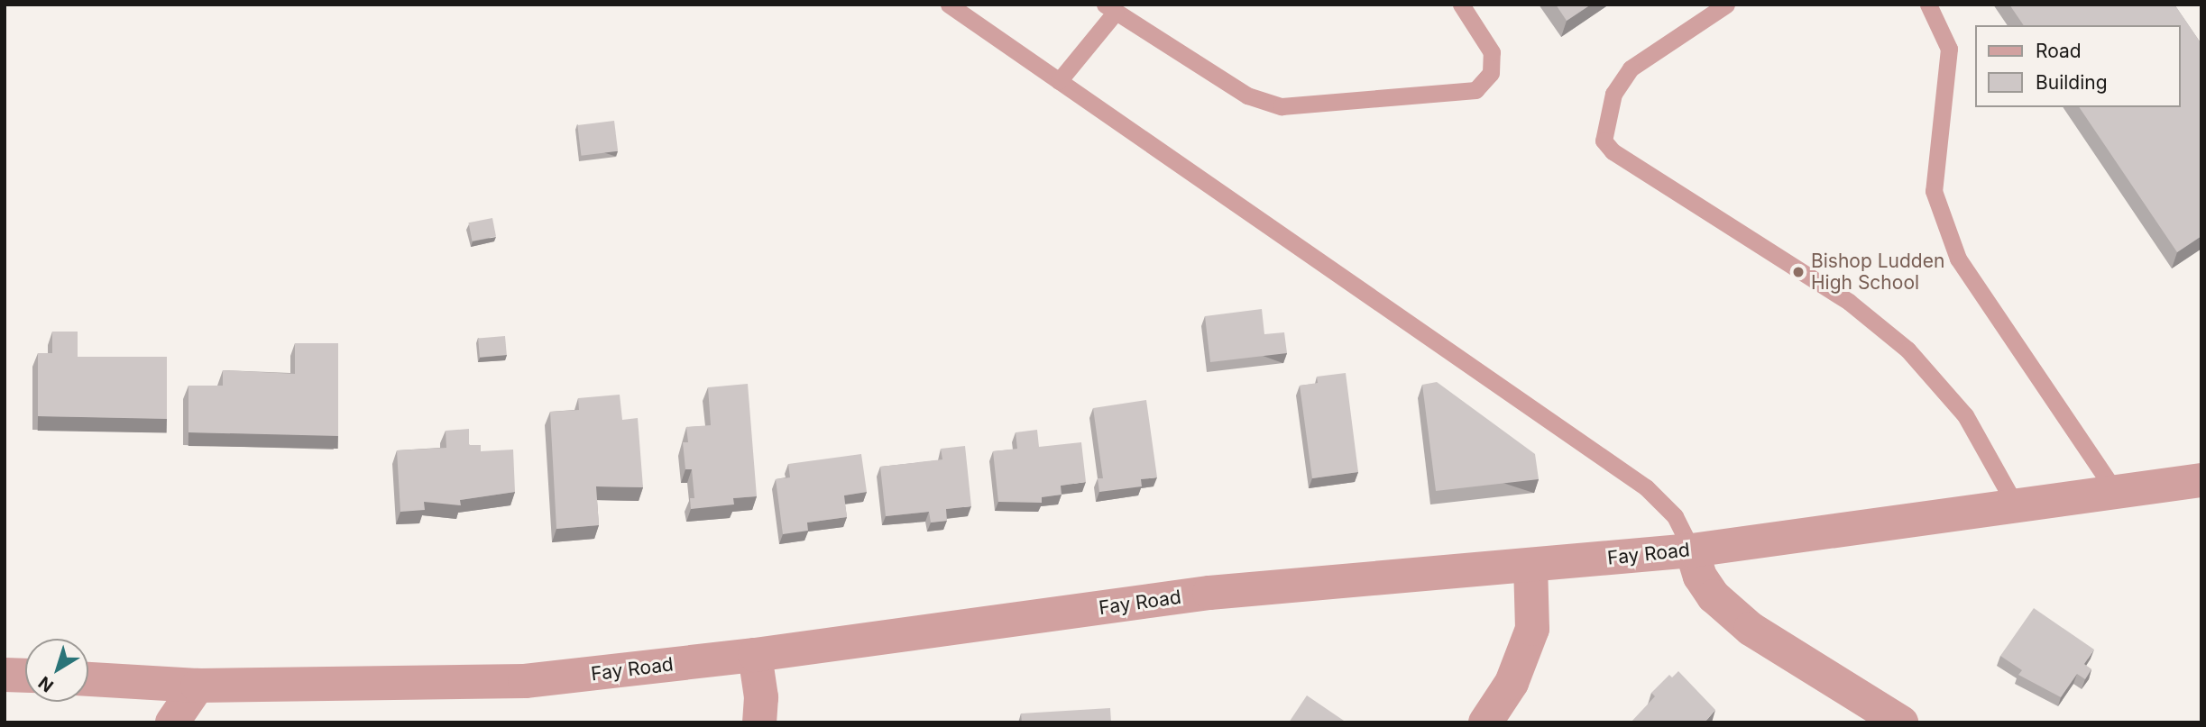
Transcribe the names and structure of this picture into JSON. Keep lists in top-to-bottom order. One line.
{"streets":{"street":["Fay Road"]},"places":["Bishop Ludden High School"],"legend":["Road","Building"],"north":"bottom left"}
